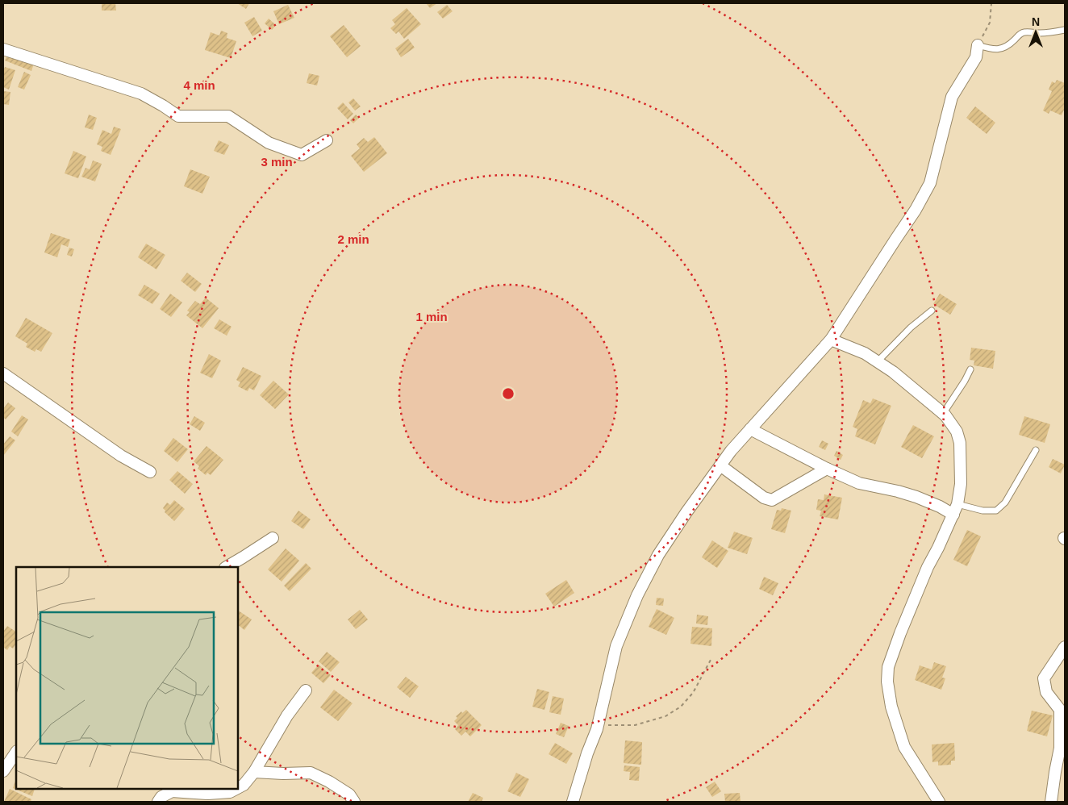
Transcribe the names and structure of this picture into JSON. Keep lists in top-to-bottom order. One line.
{"north":"top","rings":["4 min","3 min","2 min","1 min"]}
